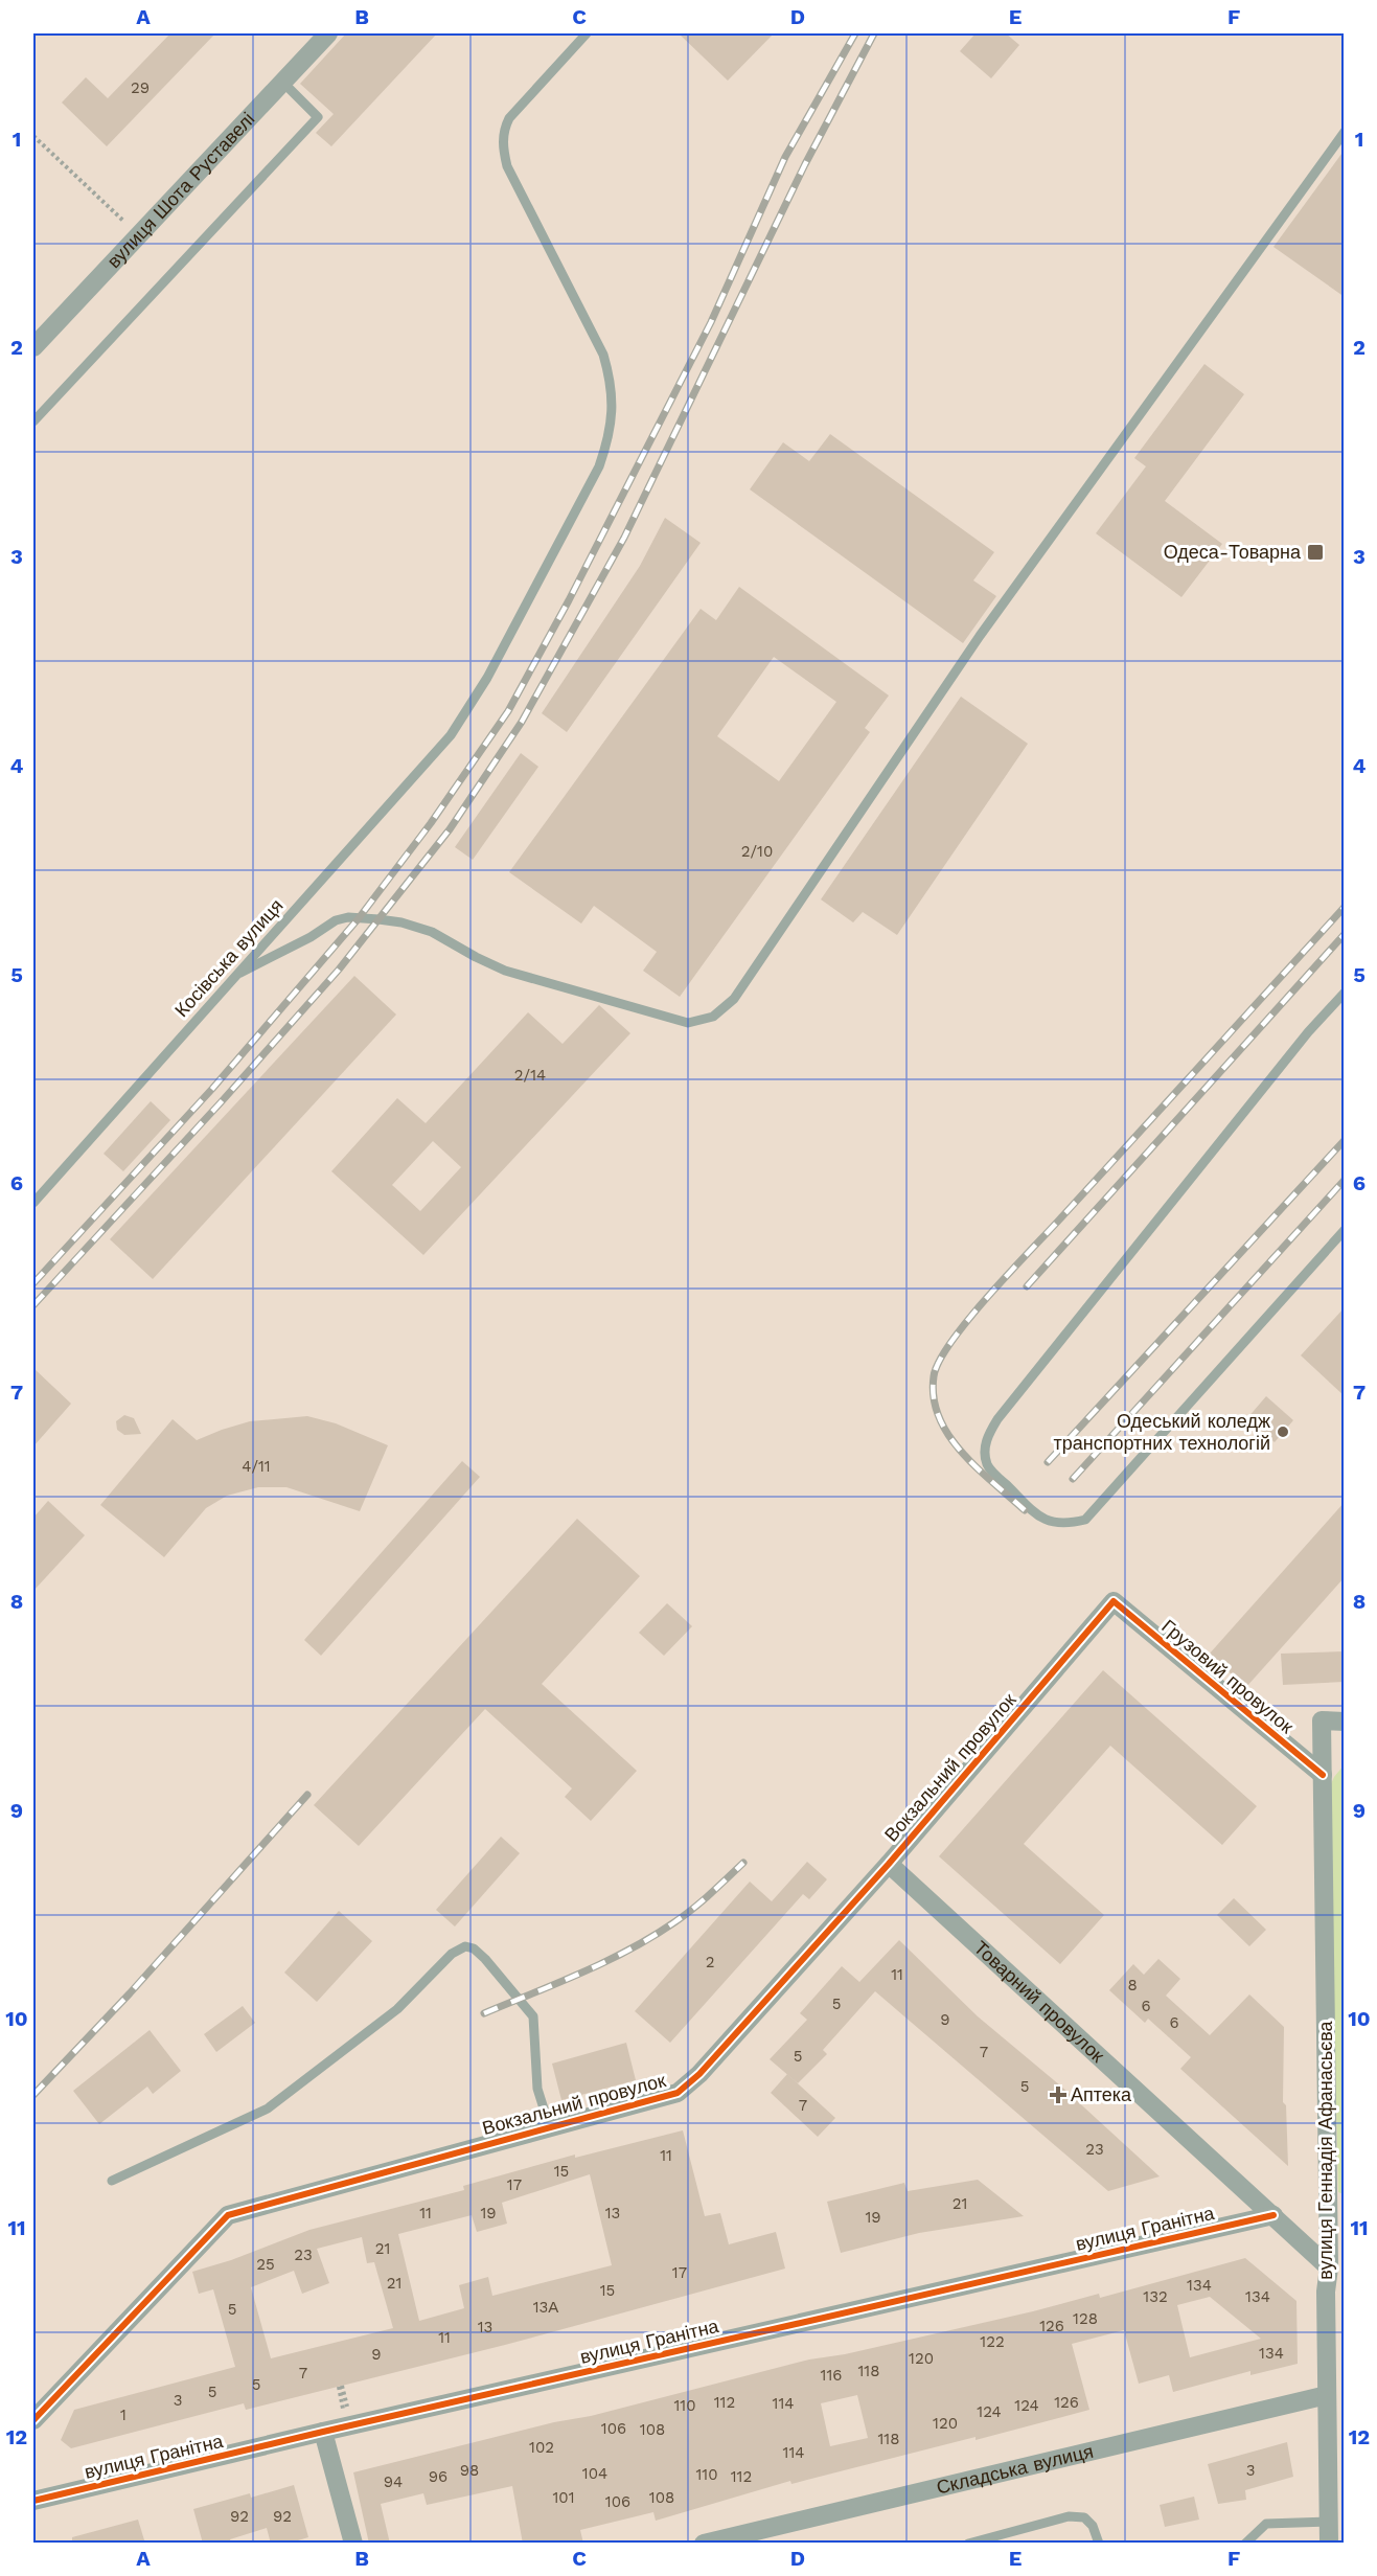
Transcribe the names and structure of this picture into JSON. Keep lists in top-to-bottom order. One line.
{"streets":{"street":["вулиця Шота Руставелі","Грузовий провулок","Вокзальний провулок","Товарний провулок","вулиця Геннадія Афанасьєва","вулиця Гранітна","Складська вулиця"],"lane":["Косівська вулиця"]},"crossings":[["Грузовий провулок","Вокзальний провулок"],["Грузовий провулок","вулиця Геннадія Афанасьєва"],["Вокзальний провулок","Товарний провулок"],["Товарний провулок","вулиця Геннадія Афанасьєва"],["Товарний провулок","вулиця Гранітна"],["вулиця Геннадія Афанасьєва","Складська вулиця"]],"places":{"transit":["Одеса-Товарна"],"other":["Одеський коледж транспортних технологій"],"health":["Аптека"]},"house_numbers":["29","2/10","2/14","4/11","2","11","8","5","6","9","6","7","5","5","7","23","11","15","17","21","11","19","13","19","21","23","25","17","21","134","15","132","134","13А","5","128","126","13","11","122","134","9","120","118","7","116","5","5","3","112","126","114","110","124","124","1","120","106","108","118","102","114","98","3","104","110","96","112","94","101","108","106","92","92"],"grid":{"columns":["A","B","C","D","E","F"],"rows":["1","2","3","4","5","6","7","8","9","10","11","12"]}}
